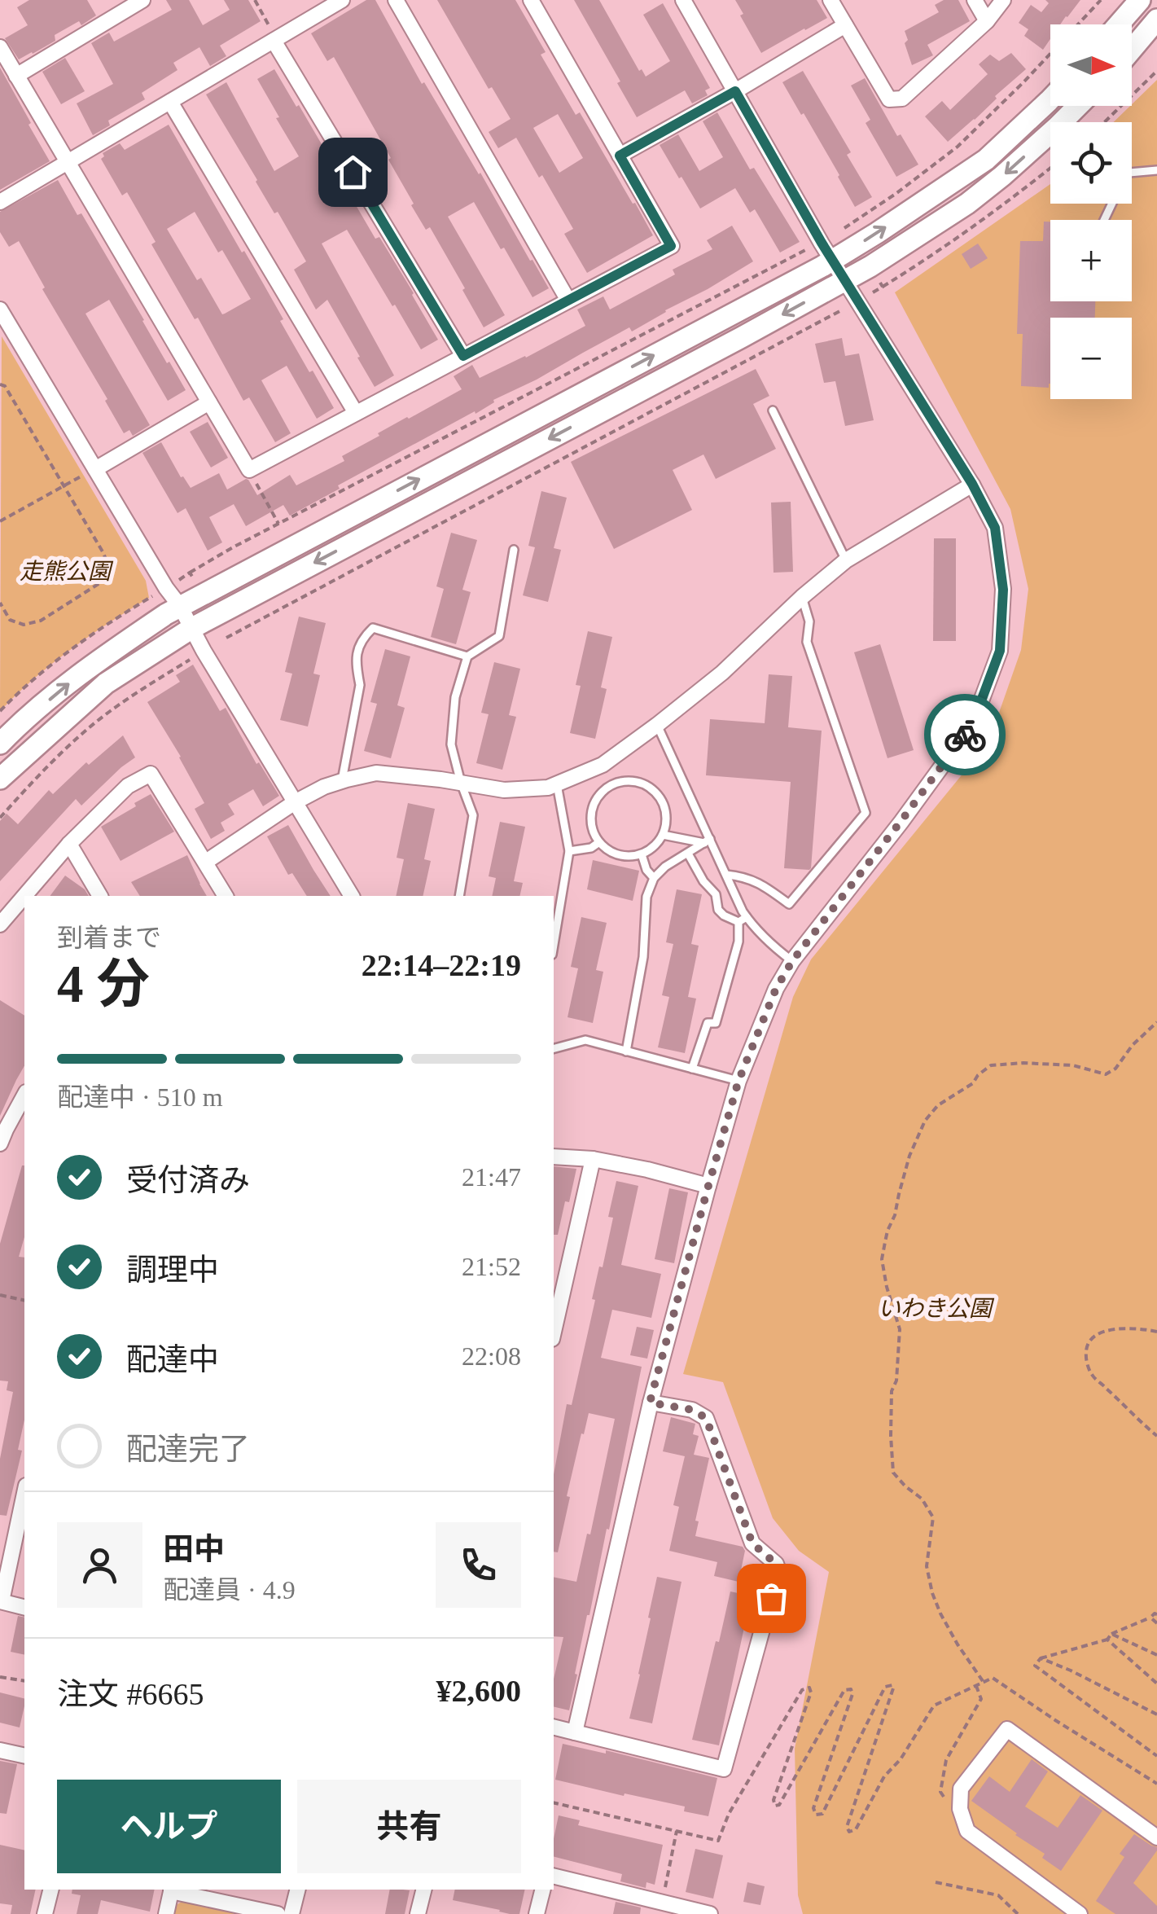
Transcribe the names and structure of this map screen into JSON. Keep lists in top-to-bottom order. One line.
{"parks":["走熊公園","いわき公園"],"north":"right","page":{"map_buttons":["+","−"],"heading":["4 分","到着まで","22:14–22:19"],"panel":["田中","配達員 · 4.9","注文 #6665","¥2,600"],"bar":"配達中 · 510 m","list":[["受付済み","21:47"],["調理中","21:52"],["配達中","22:08"],"配達完了"],"buttons":["ヘルプ","共有"]}}
